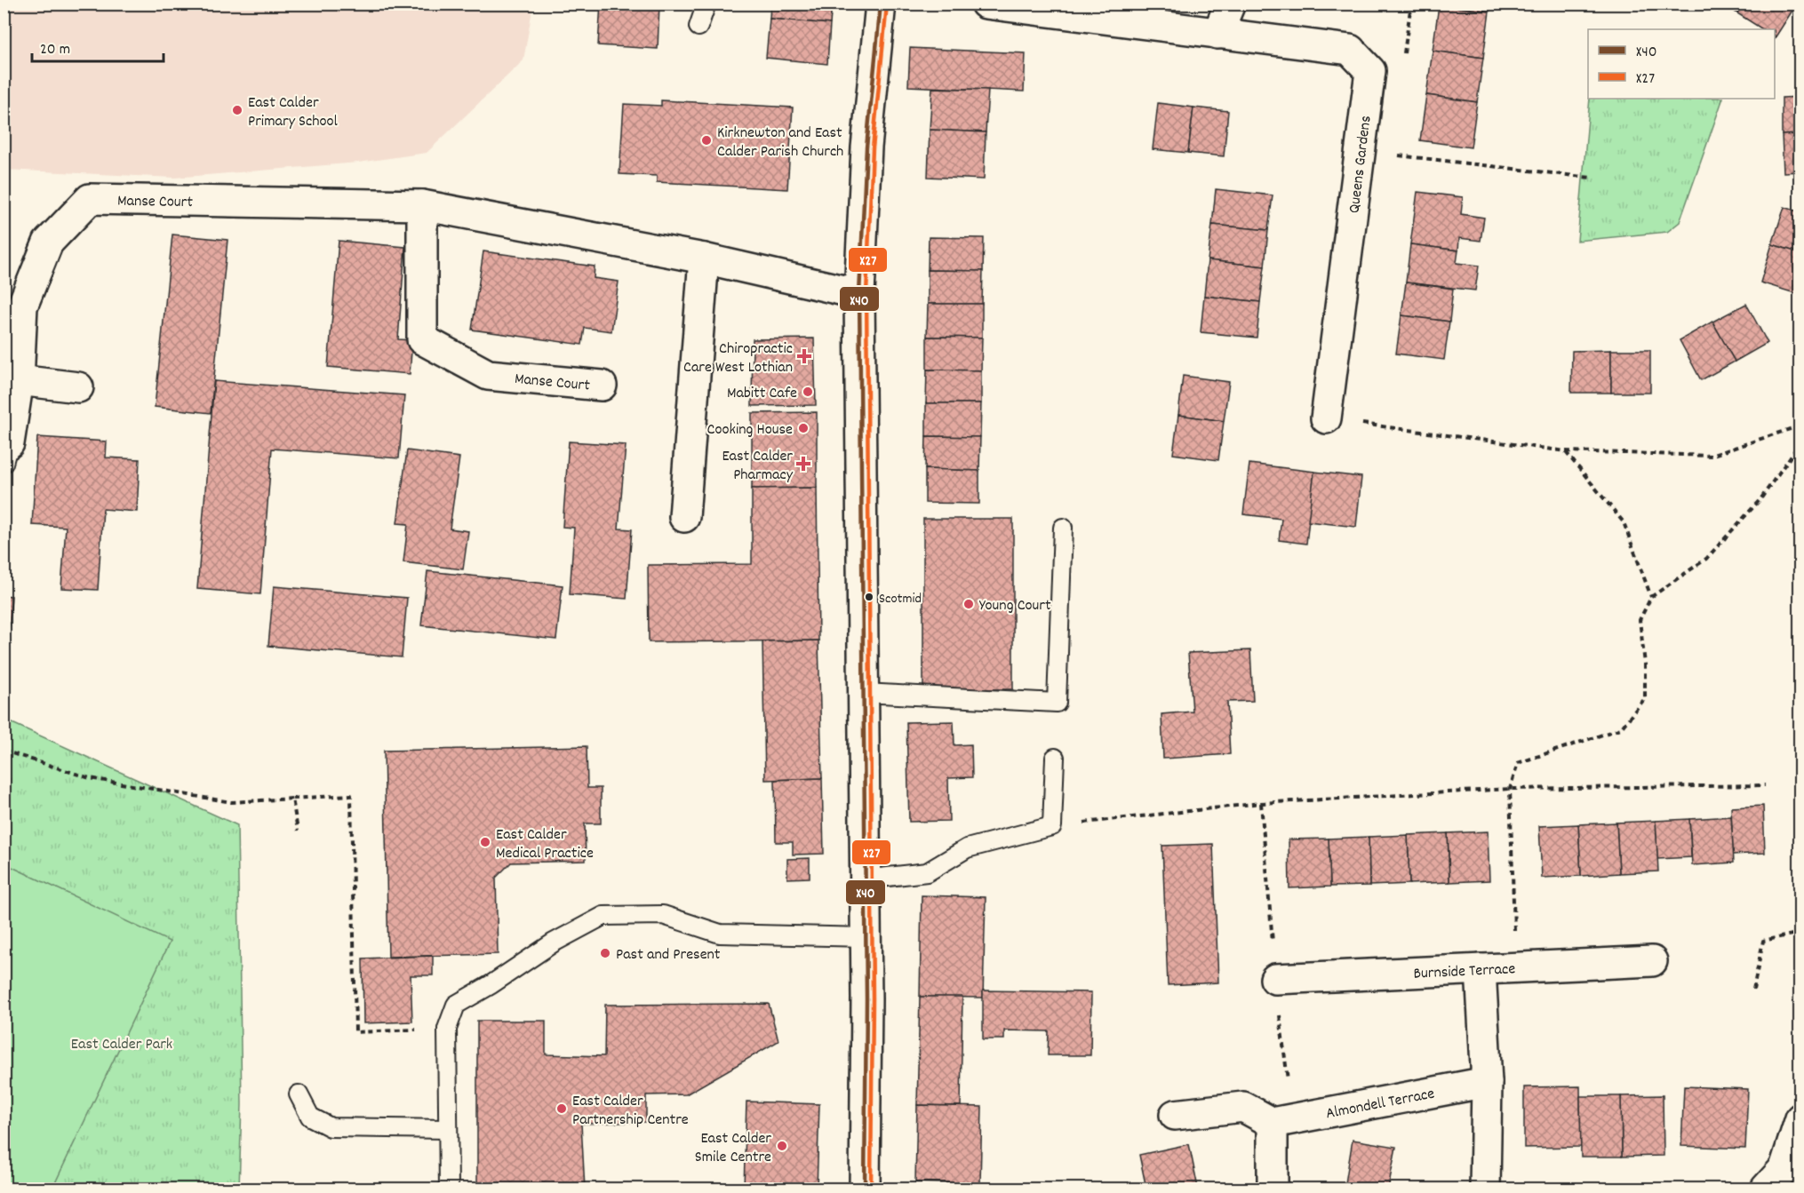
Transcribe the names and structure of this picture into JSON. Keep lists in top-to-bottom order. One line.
{"streets":{"street":["Queens Gardens","Manse Court","Burnside Terrace","Almondell Terrace"]},"parks":["East Calder Park"],"places":{"other":["East Calder Primary School","Kirknewton and East Calder Parish Church","Mabitt Cafe","Cooking House","Scotmid","Young Court","East Calder Medical Practice","Past and Present","East Calder Partnership Centre","East Calder Smile Centre"],"health":["Chiropractic Care West Lothian","East Calder Pharmacy"]},"lines":["transit line X40","transit line X27"],"legend":["X40","X27"],"scale_bar":"20 m"}
